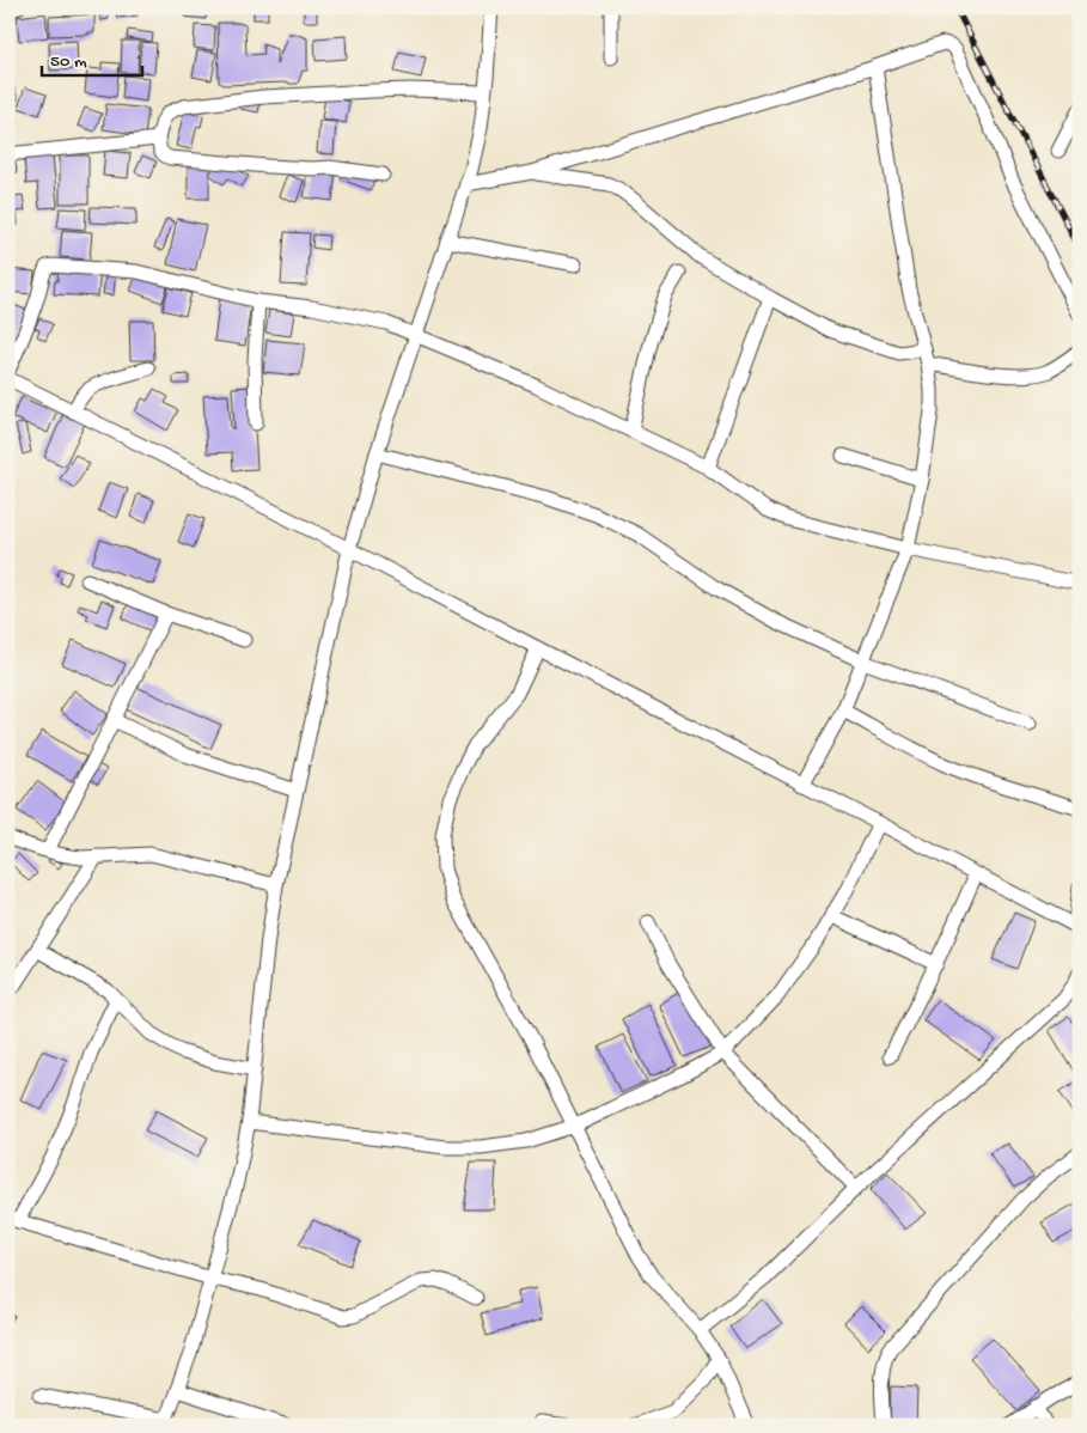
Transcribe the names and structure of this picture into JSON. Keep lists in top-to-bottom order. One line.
{"scale_bar":"50 m"}
